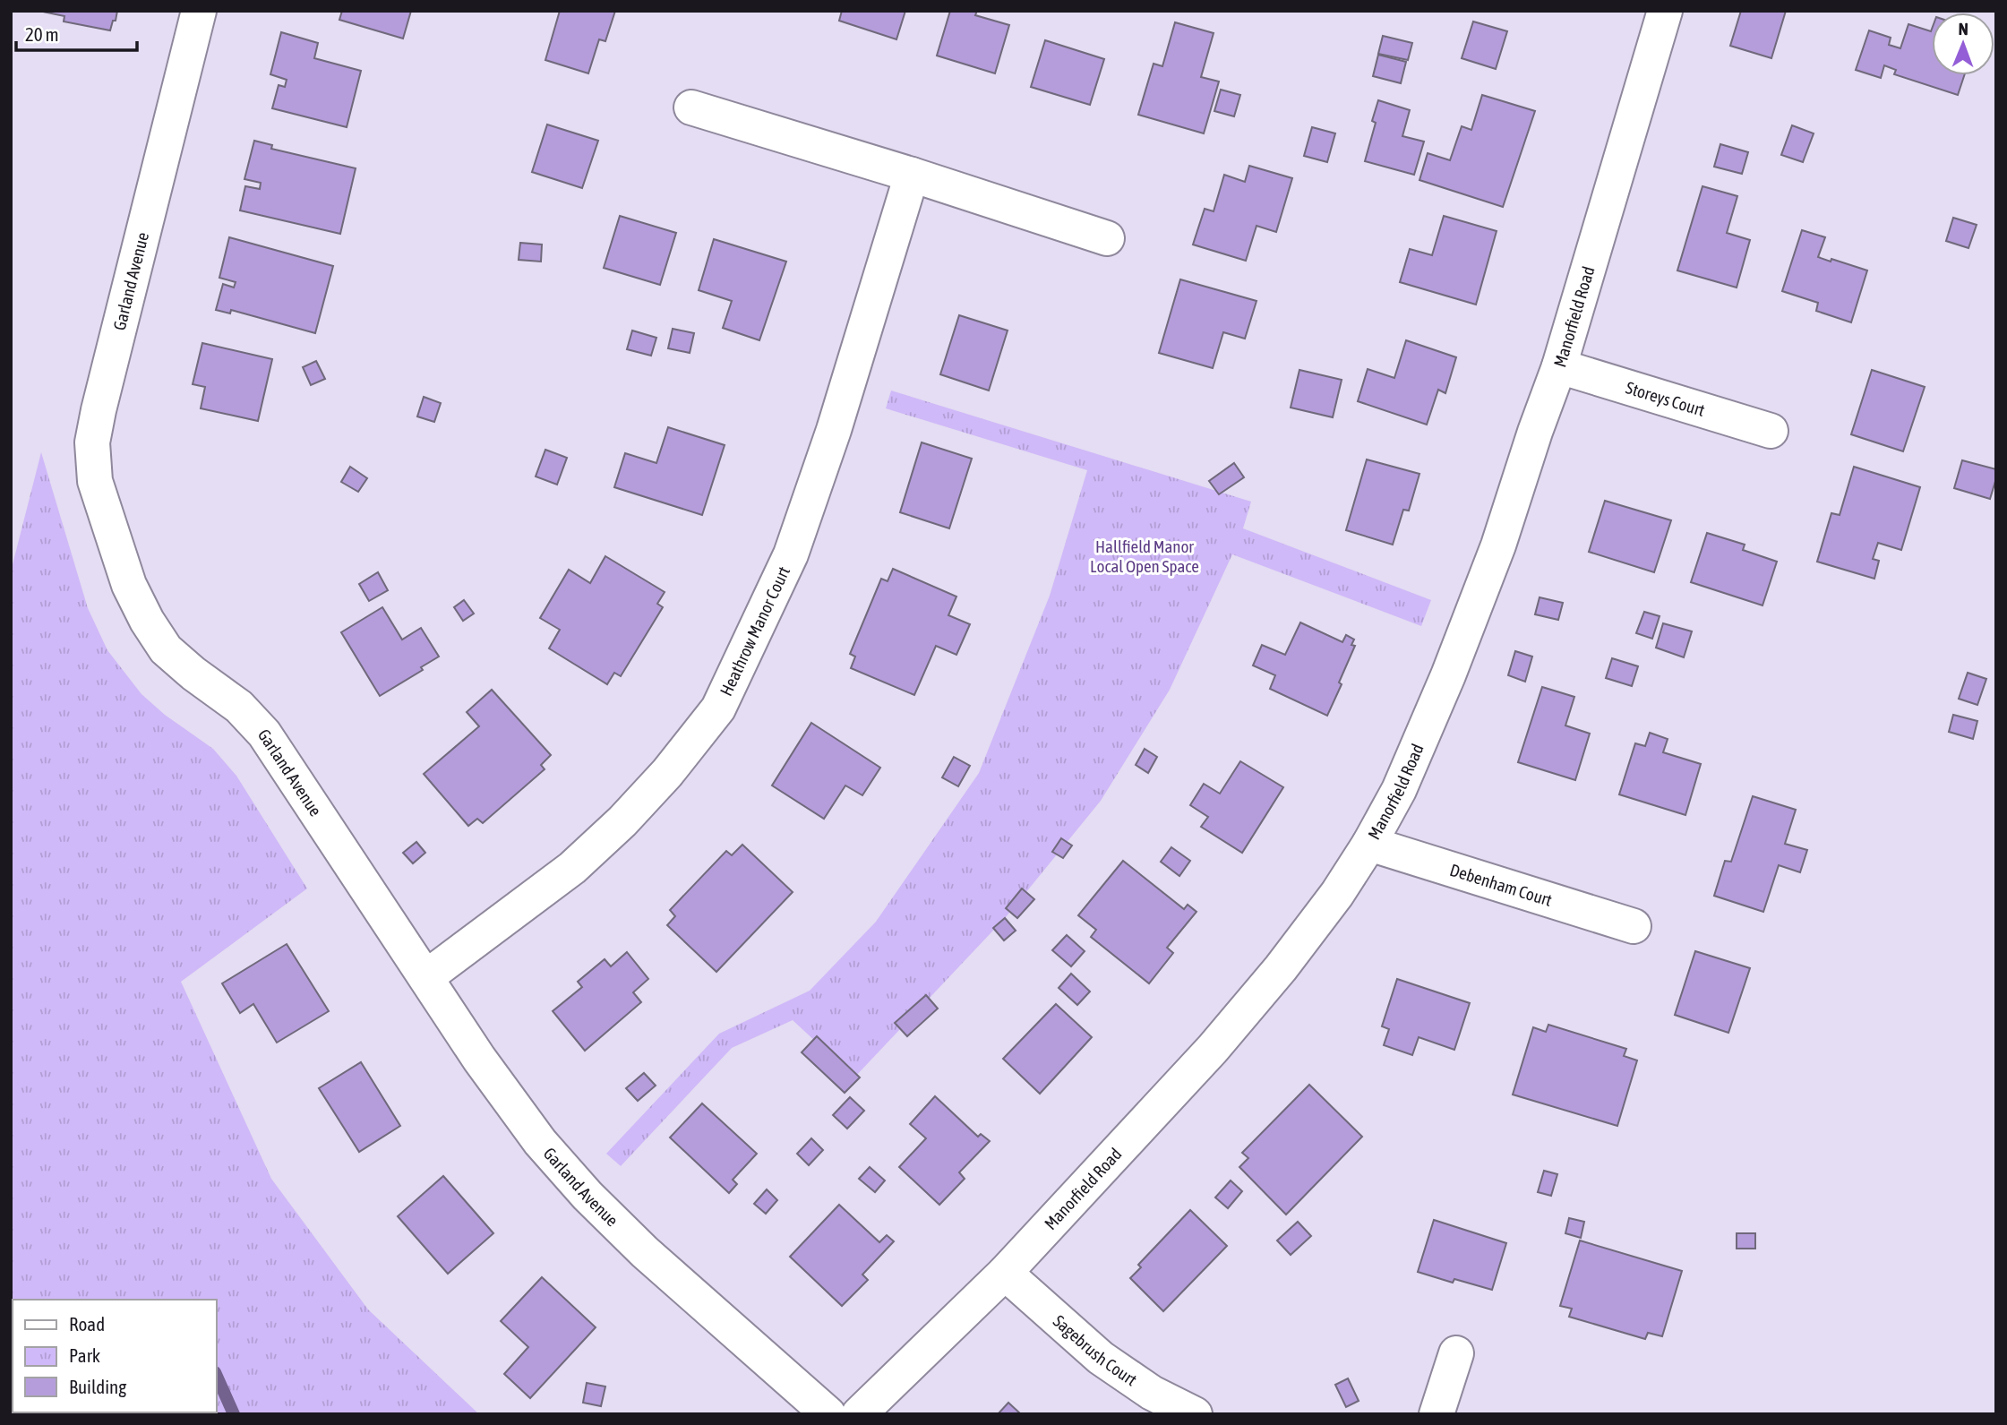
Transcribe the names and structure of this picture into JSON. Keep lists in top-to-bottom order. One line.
{"streets":{"street":["Garland Avenue","Manorfield Road","Storeys Court","Heathrow Manor Court","Debenham Court","Sagebrush Court"]},"crossings":[["Garland Avenue","Heathrow Manor Court"],["Manorfield Road","Storeys Court"],["Manorfield Road","Debenham Court"],["Manorfield Road","Sagebrush Court"]],"parks":["Hallfield Manor Local Open Space"],"legend":["Road","Park","Building"],"scale_bar":"20 m","north":"top"}
